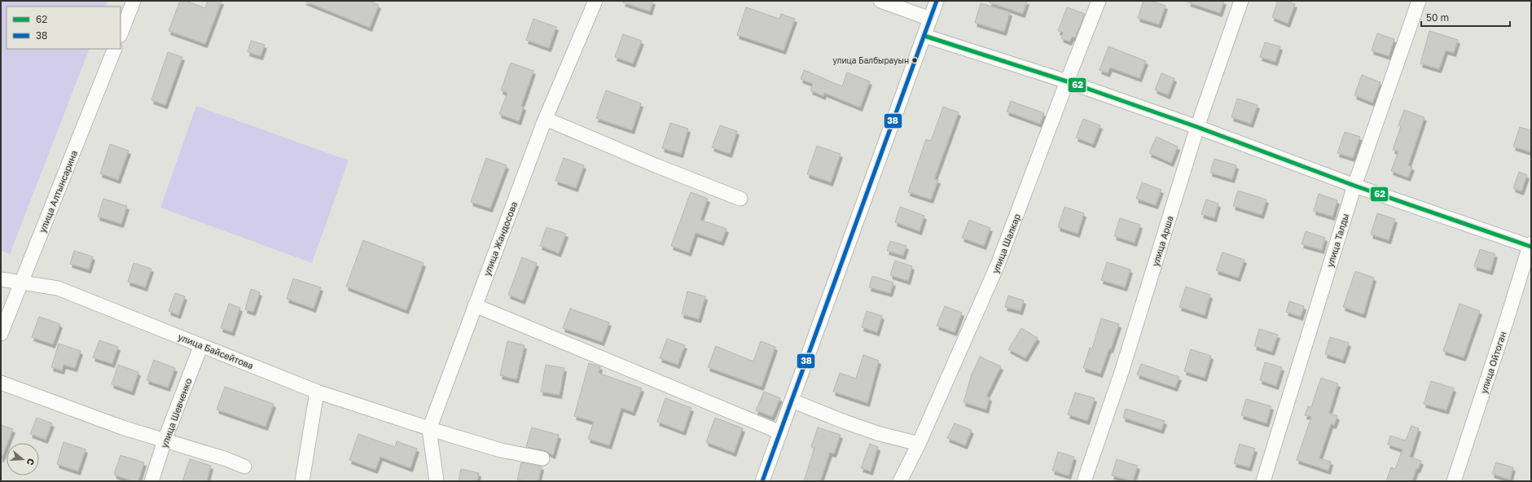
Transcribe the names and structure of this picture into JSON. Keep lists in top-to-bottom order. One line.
{"streets":{"street":["улица Алтынсарина","улица Жандосова","улица Талды","улица Арша","улица Шалкар","улица Байсейтова","улица Ойтоган","улица Шевченко"]},"crossings":[["улица Алтынсарина","улица Байсейтова"],["улица Жандосова","улица Байсейтова"],["улица Байсейтова","улица Шевченко"]],"places":["улица Балбырауын"],"lines":["transit line 38","transit line 62"],"legend":["62","38"],"scale_bar":"50 m","north":"right"}
